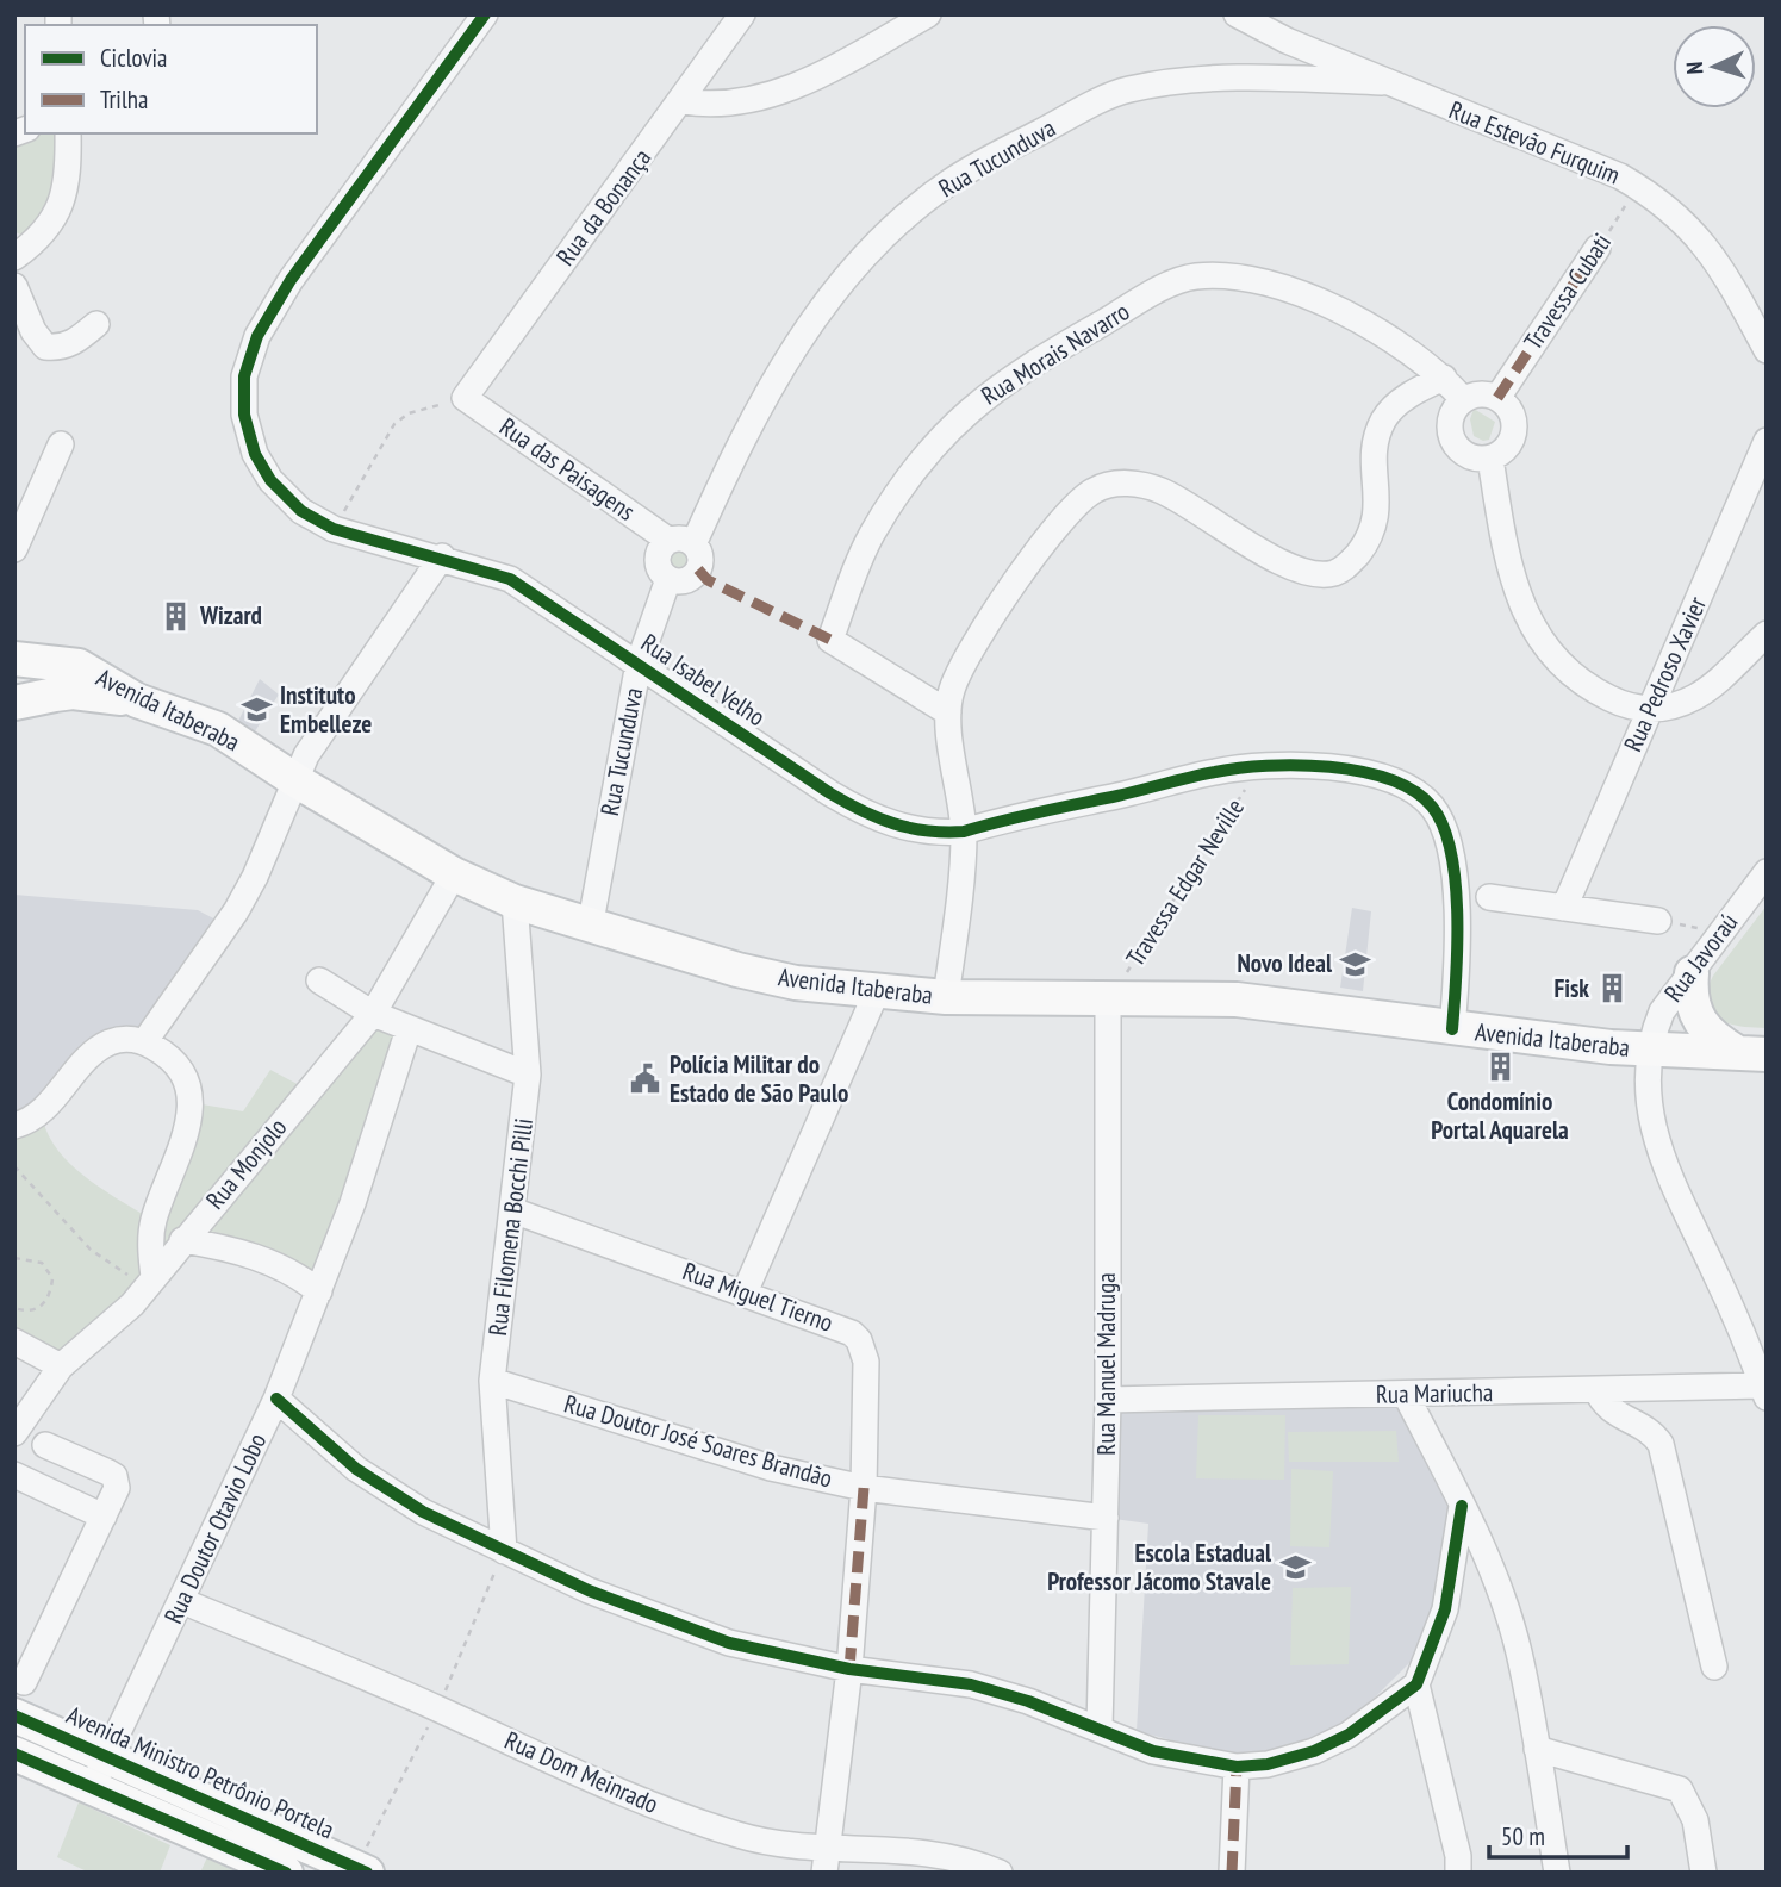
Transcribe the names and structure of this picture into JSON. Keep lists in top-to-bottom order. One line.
{"streets":{"main road":["Avenida Itaberaba","Avenida Ministro Petrônio Portela"],"street":["Rua Estevão Furquim","Rua Tucunduva","Rua da Bonança","Travessa Cubati","Rua Morais Navarro","Rua das Paisagens","Rua Pedroso Xavier","Rua Isabel Velho","Rua Javoraú","Rua Monjolo","Rua Filomena Bocchi Pilli","Rua Miguel Tierno","Rua Manuel Madruga","Rua Mariucha","Rua Doutor José Soares Brandão","Rua Doutor Otavio Lobo","Rua Dom Meinrado"],"path":["Travessa Edgar Neville"]},"crossings":[["Rua Estevão Furquim","Rua Tucunduva"],["Rua Estevão Furquim","Travessa Cubati"],["Rua Tucunduva","Rua das Paisagens"],["Rua Tucunduva","Rua Isabel Velho"],["Rua Tucunduva","Avenida Itaberaba"],["Rua da Bonança","Rua das Paisagens"],["Travessa Cubati","Rua Morais Navarro"],["Rua Isabel Velho","Avenida Itaberaba"],["Rua Isabel Velho","Travessa Edgar Neville"],["Avenida Itaberaba","Travessa Edgar Neville"],["Avenida Itaberaba","Rua Javoraú"],["Avenida Itaberaba","Rua Monjolo"],["Avenida Itaberaba","Rua Filomena Bocchi Pilli"],["Avenida Itaberaba","Rua Manuel Madruga"],["Travessa Edgar Neville","Rua Manuel Madruga"],["Rua Javoraú","Rua Mariucha"],["Rua Filomena Bocchi Pilli","Rua Miguel Tierno"],["Rua Filomena Bocchi Pilli","Rua Doutor José Soares Brandão"],["Rua Miguel Tierno","Rua Doutor José Soares Brandão"],["Rua Miguel Tierno","Rua Dom Meinrado"],["Rua Manuel Madruga","Rua Mariucha"],["Rua Manuel Madruga","Rua Doutor José Soares Brandão"],["Rua Doutor Otavio Lobo","Avenida Ministro Petrônio Portela"],["Rua Doutor Otavio Lobo","Rua Dom Meinrado"]],"places":{"building":["Wizard","Fisk","Condomínio Portal Aquarela"],"school or university":["Instituto Embelleze","Novo Ideal","Escola Estadual Professor Jácomo Stavale"],"public building":["Polícia Militar do Estado de São Paulo"]},"legend":["Ciclovia","Trilha"],"scale_bar":"50 m","north":"left"}
